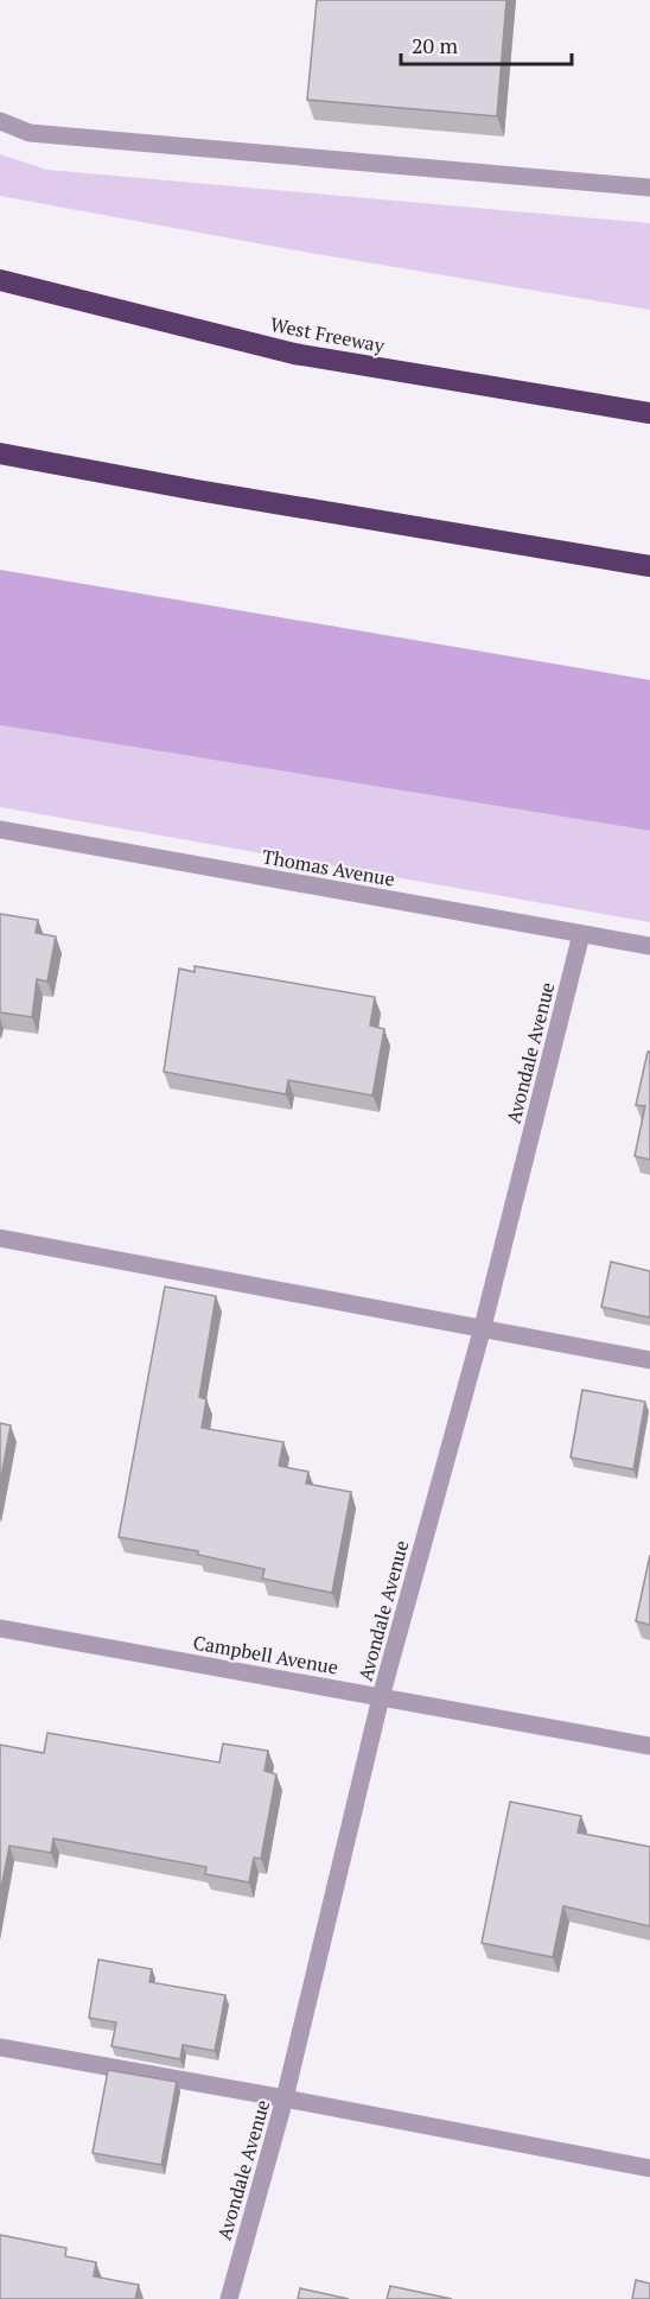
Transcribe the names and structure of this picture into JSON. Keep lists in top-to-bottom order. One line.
{"streets":{"highway":["West Freeway"],"street":["Thomas Avenue","Avondale Avenue","Campbell Avenue"]},"crossings":[["Thomas Avenue","Avondale Avenue"],["Avondale Avenue","Campbell Avenue"]],"scale_bar":"20 m"}
